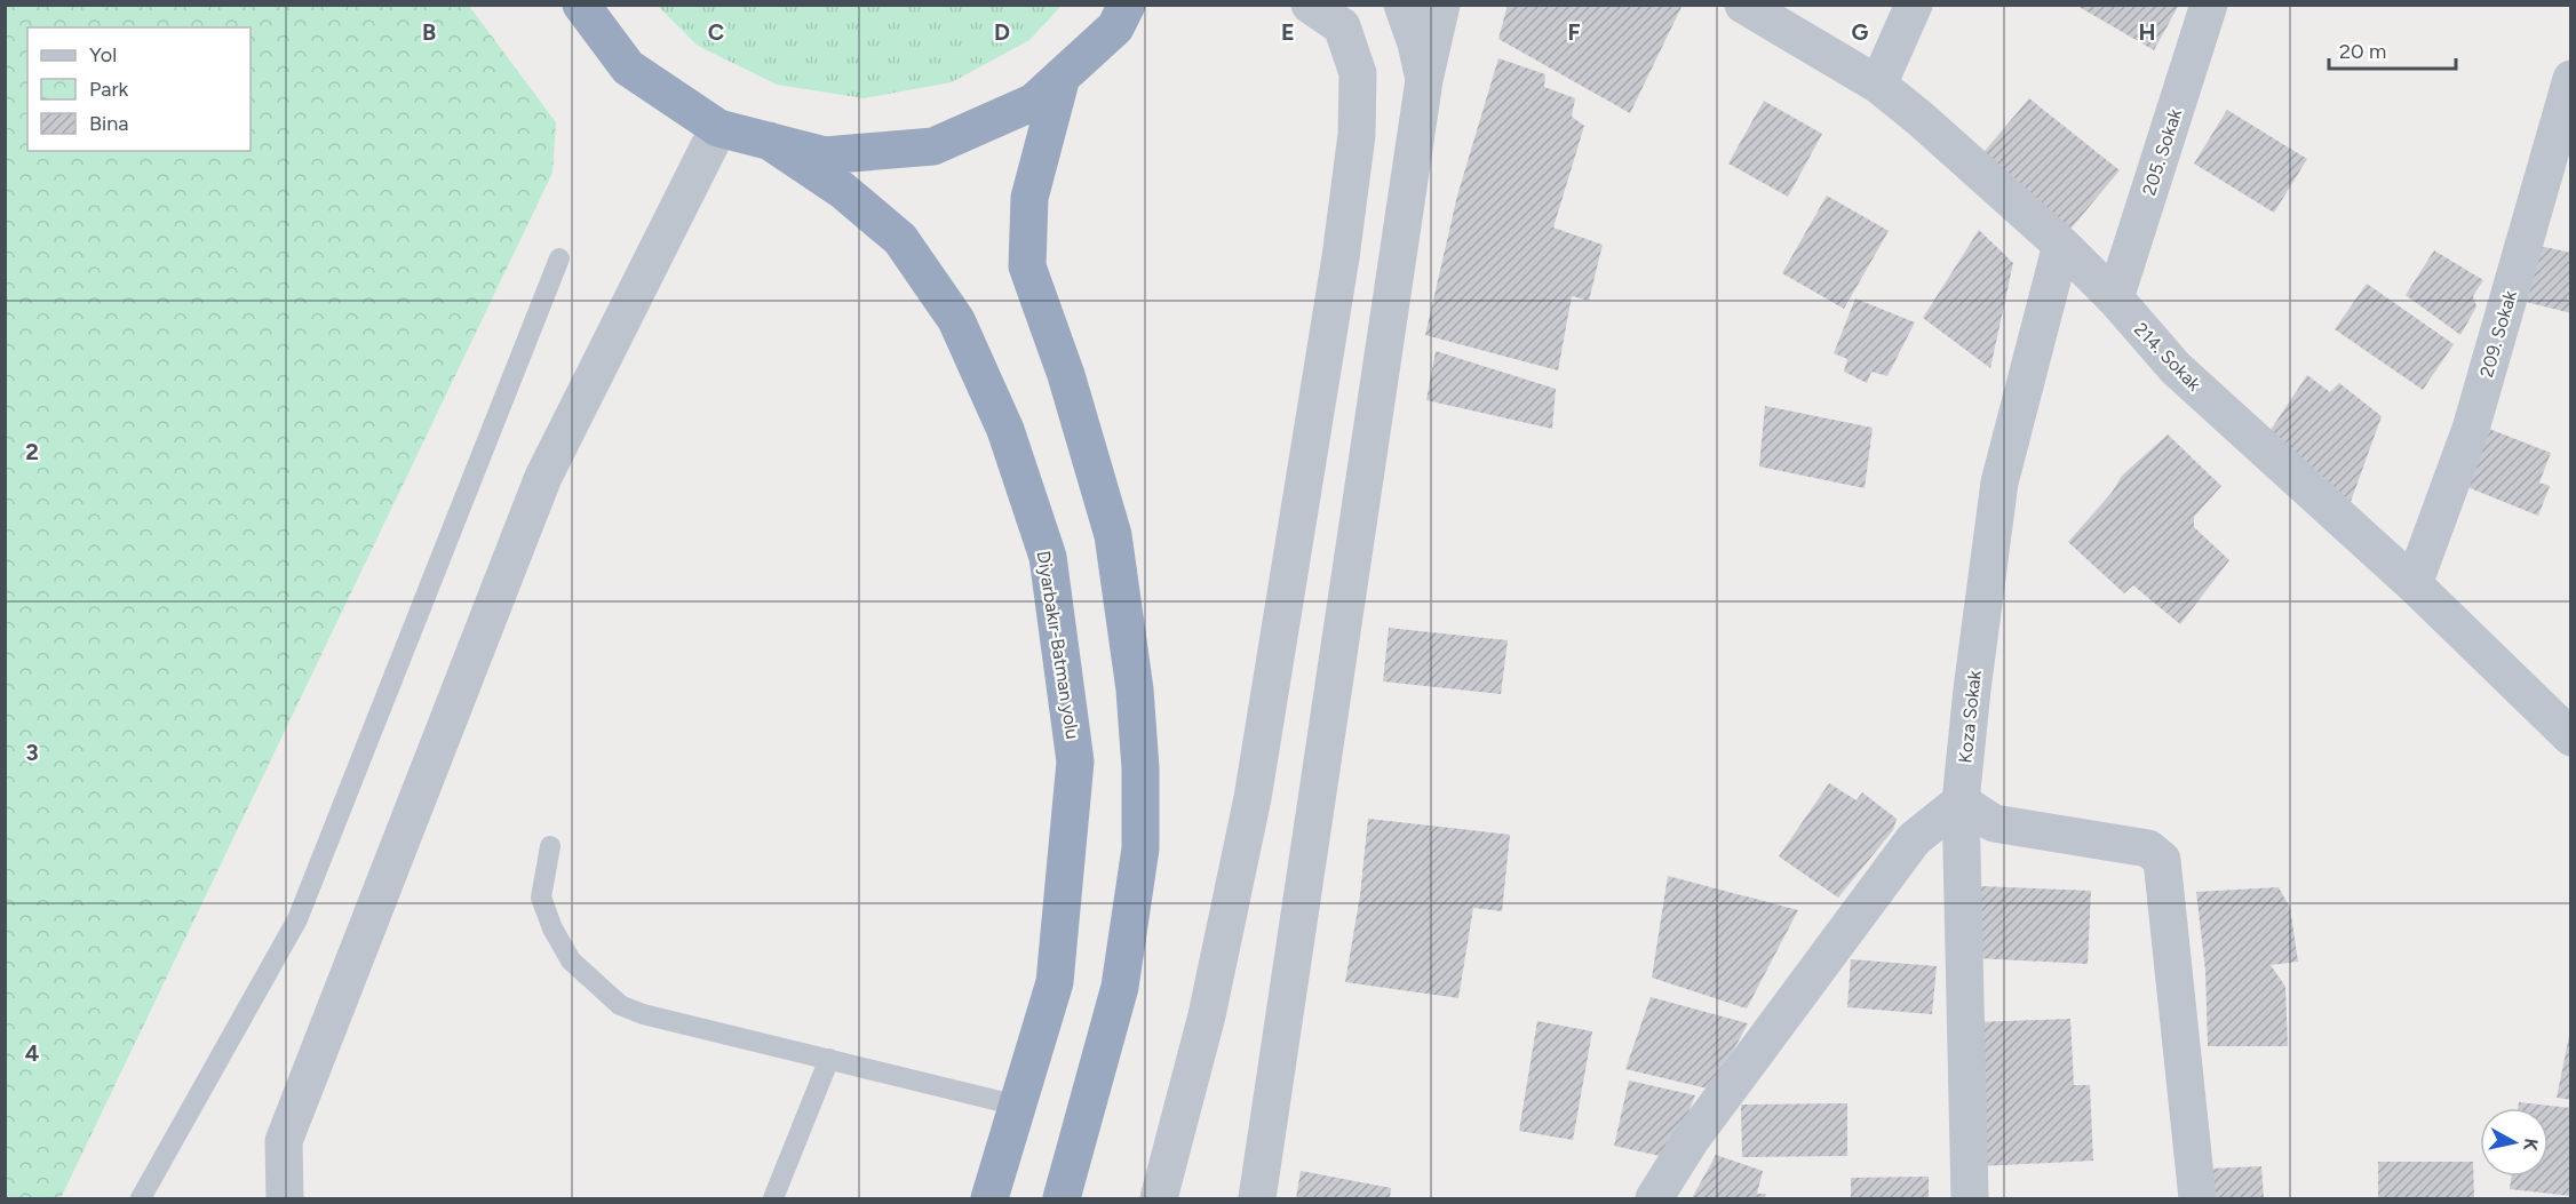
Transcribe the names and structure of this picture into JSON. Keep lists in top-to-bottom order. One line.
{"streets":{"highway":["Diyarbakır-Batman yolu"],"street":["205. Sokak","209. Sokak","214. Sokak","Koza Sokak"]},"crossings":[["205. Sokak","214. Sokak"],["209. Sokak","214. Sokak"],["214. Sokak","Koza Sokak"]],"legend":["Yol","Park","Bina"],"scale_bar":"20 m","north":"right","grid":{"columns":["B","C","D","E","F","G","H"],"rows":["2","3","4"]}}
